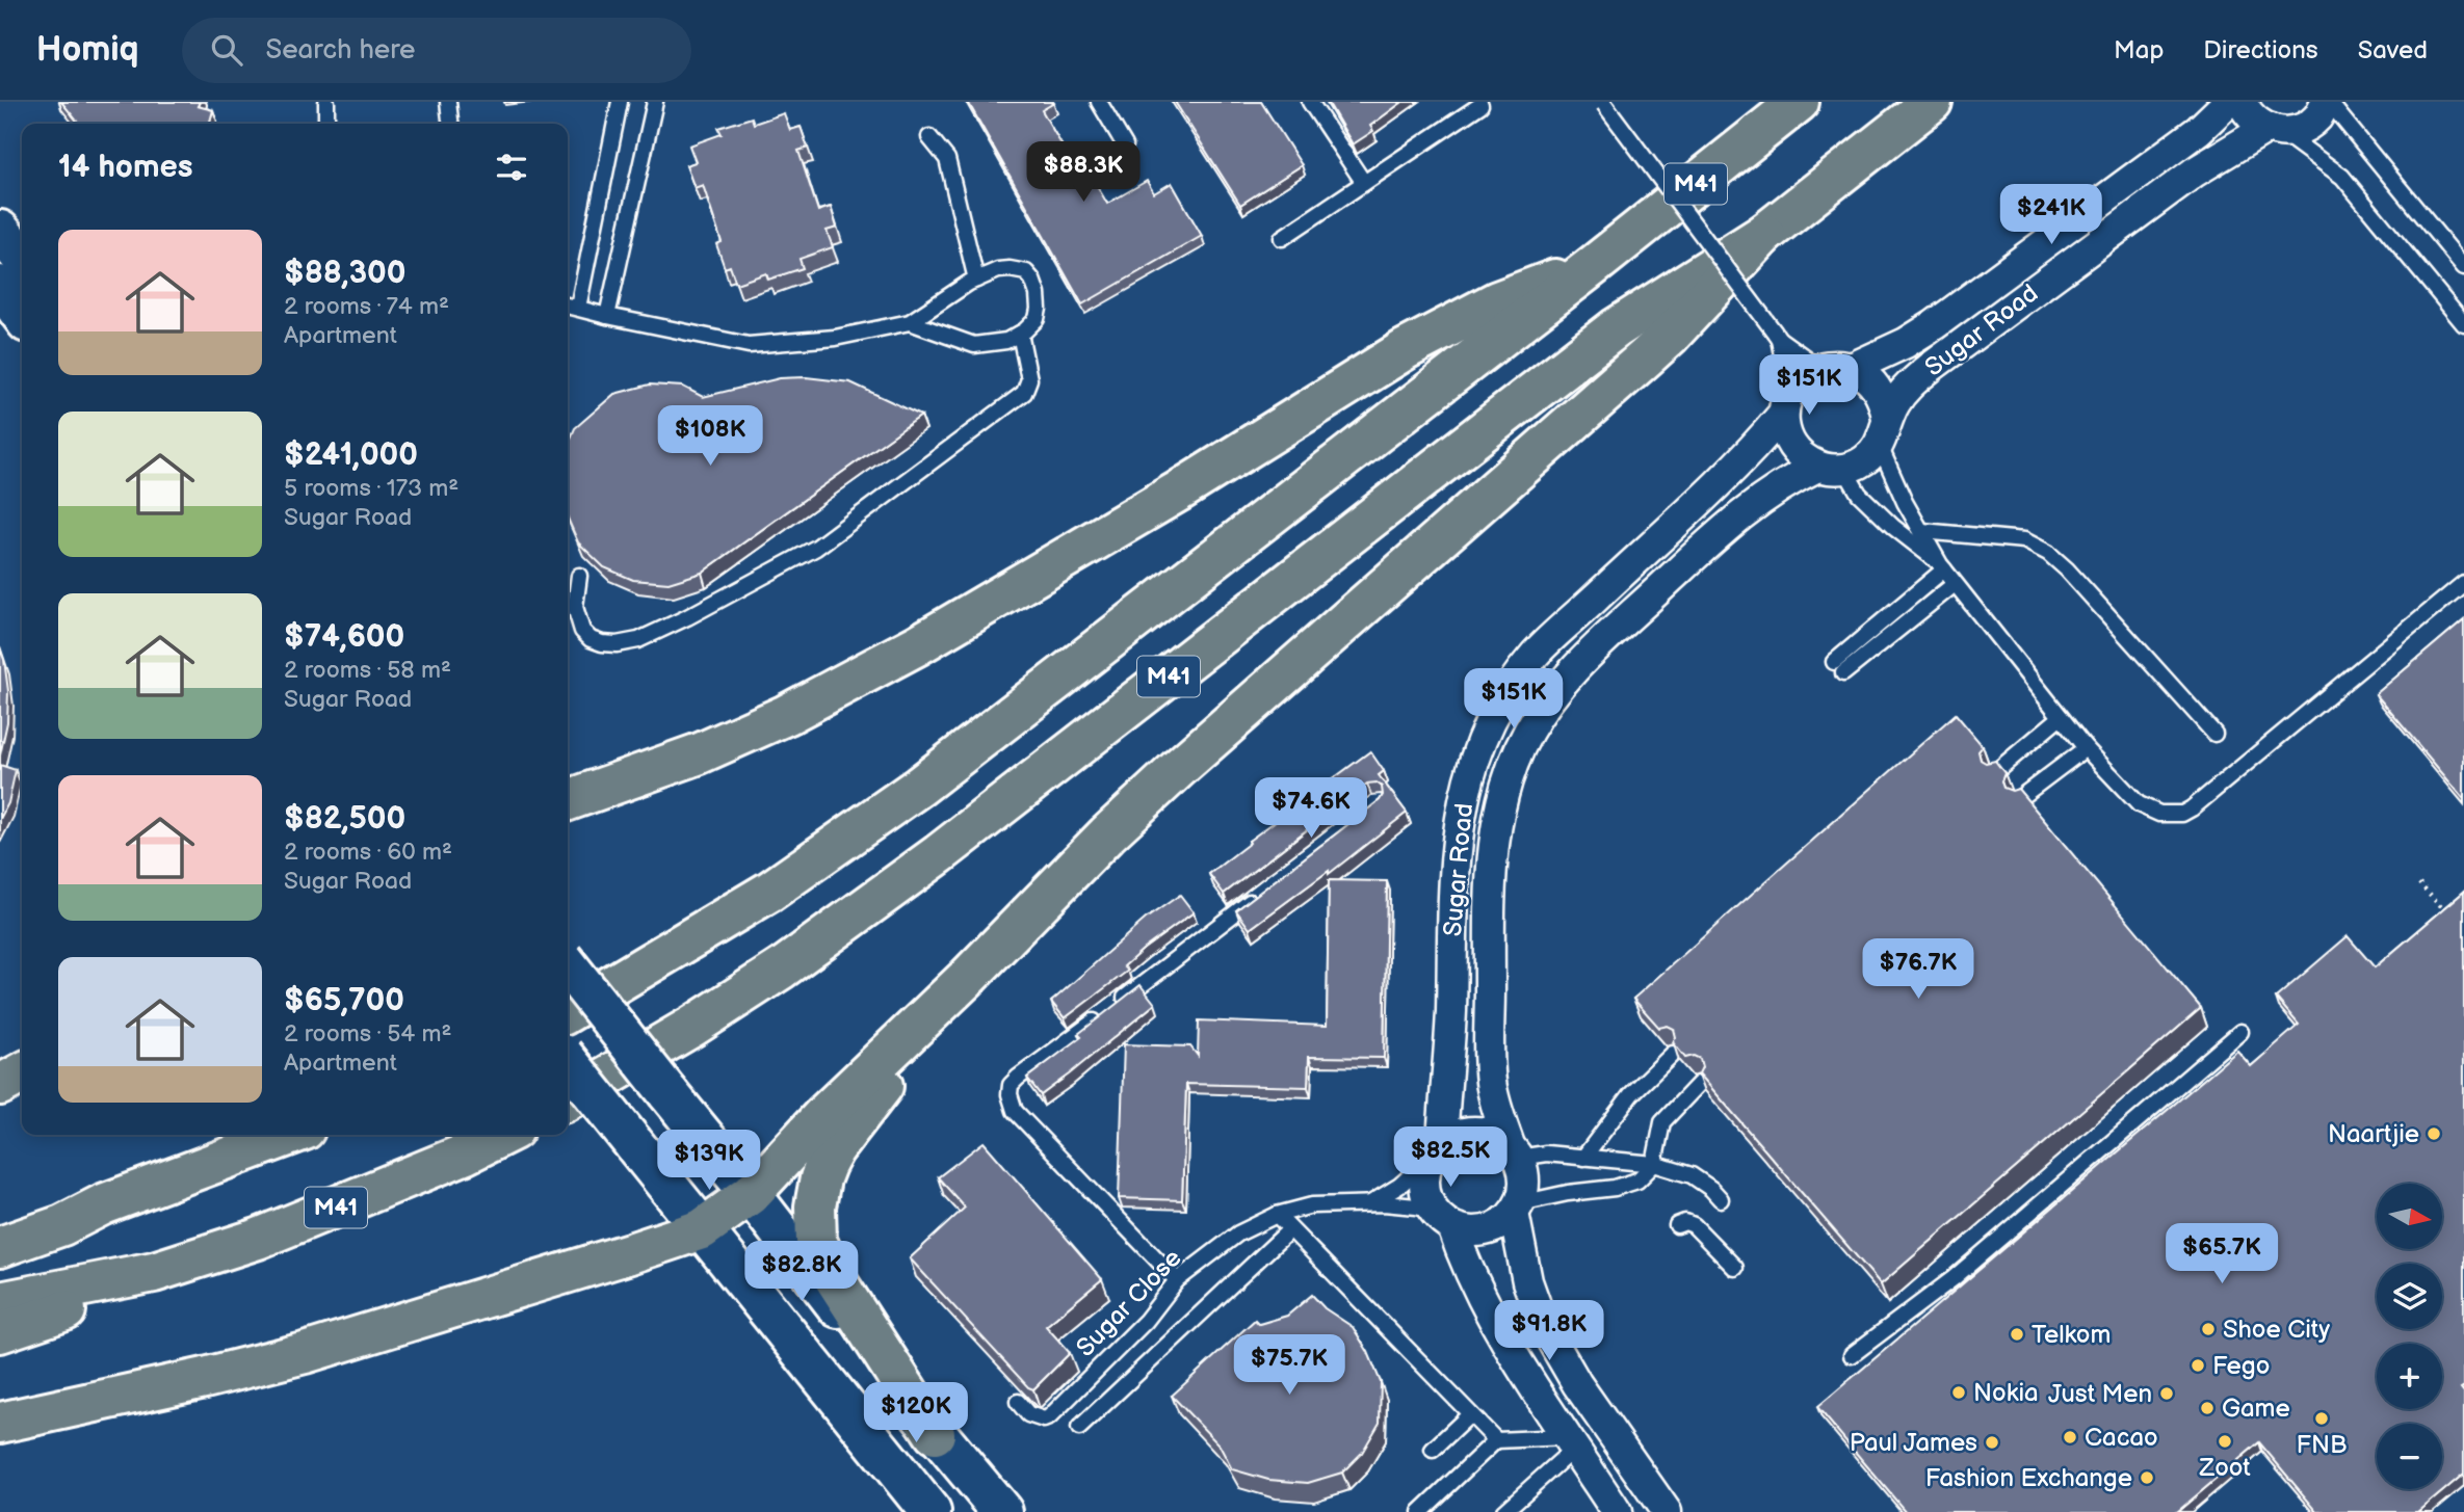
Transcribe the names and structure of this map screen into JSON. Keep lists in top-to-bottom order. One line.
{"streets":{"highway":["M41"],"street":["Sugar Road"],"lane":["Sugar Close"]},"crossings":[["Sugar Road","Sugar Close"]],"places":["Naartjie","Shoe City","Telkom","Fego","Nokia","Just Men","Game","FNB","Cacao","Zoot","Paul James","Fashion Exchange"],"north":"right","page":{"header":"Homiq","search":"Search here","nav":["Map","Directions","Saved"],"heading":"14 homes","price":["$88.3K","$241K","$151K","$108K","$151K","$74.6K","$76.7K","$82.5K","$139K","$65.7K","$82.8K","$91.8K","$75.7K","$120K"],"list":[{"name":"$88,300","note":"2 rooms · 74 m² · Apartment"},{"name":"$241,000","note":"5 rooms · 173 m² · Sugar Road"},{"name":"$74,600","note":"2 rooms · 58 m² · Sugar Road"},{"name":"$82,500","note":"2 rooms · 60 m² · Sugar Road"},{"name":"$65,700","note":"2 rooms · 54 m² · Apartment"}],"map_buttons":["+","−"]}}
